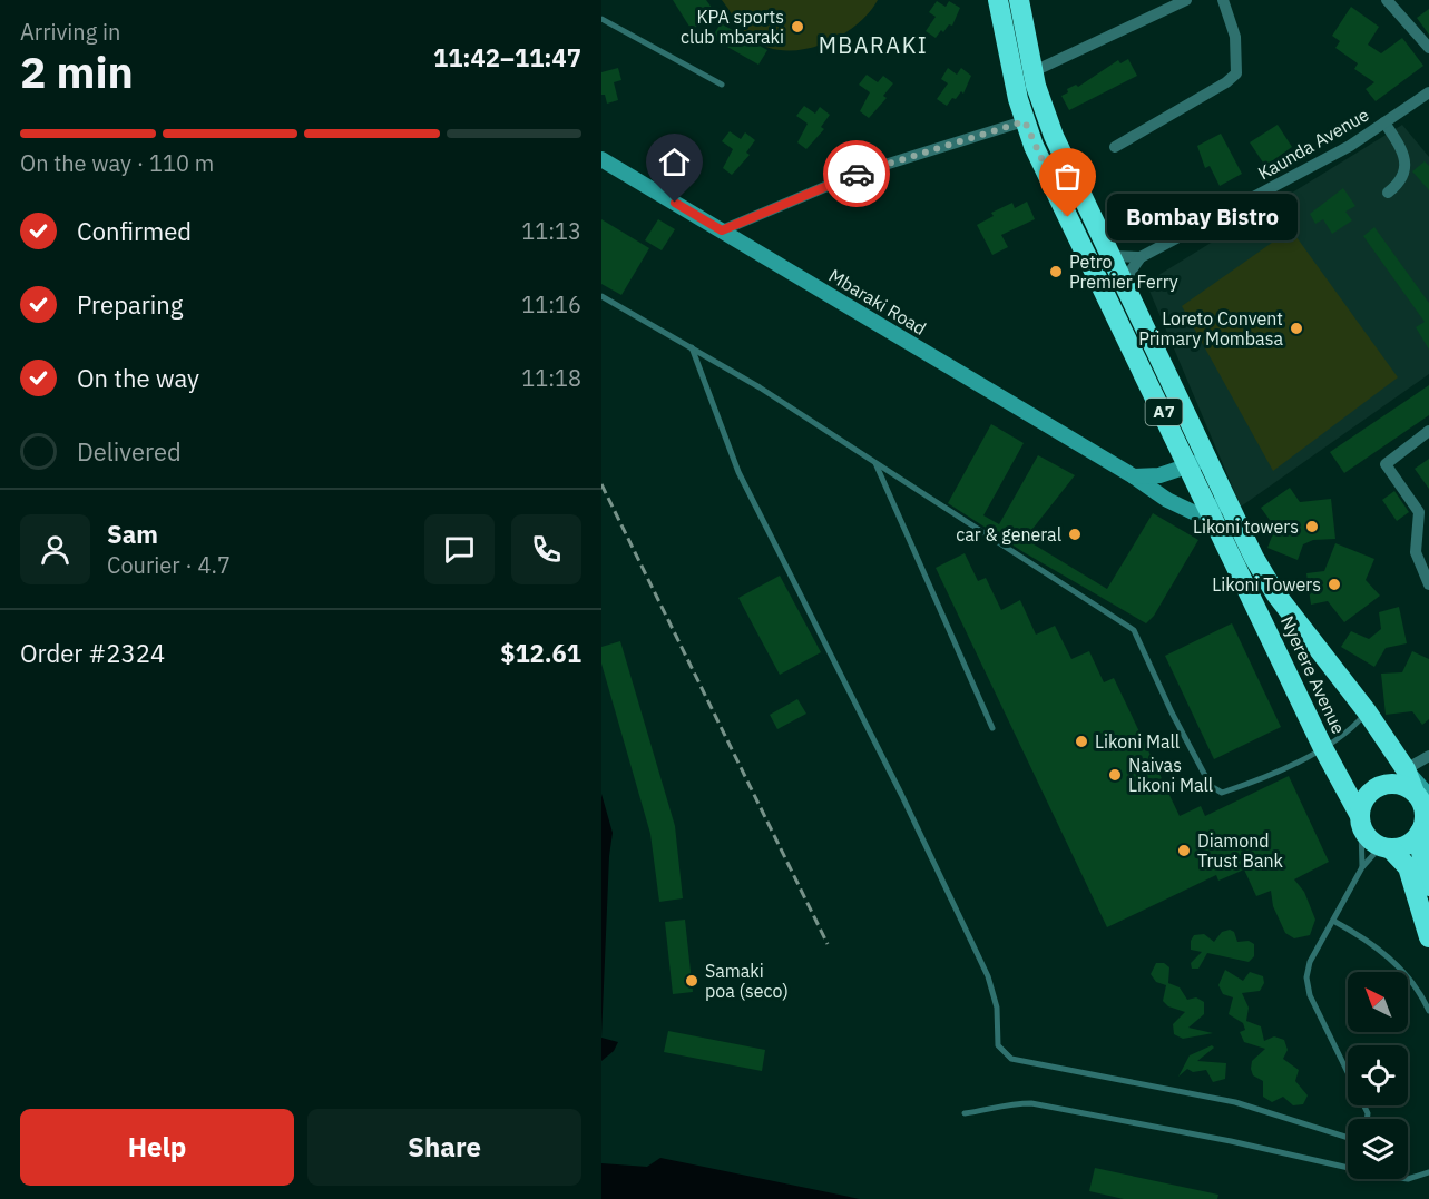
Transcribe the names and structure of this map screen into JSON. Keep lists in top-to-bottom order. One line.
{"streets":{"highway":["A7","Nyerere Avenue"],"main road":["Mbaraki Road"],"street":["Kaunda Avenue"]},"crossings":[["Kaunda Avenue","Nyerere Avenue"],["Mbaraki Road","Nyerere Avenue"]],"districts":["MBARAKI"],"places":["KPA sports club mbaraki","Bombay Bistro","Petro Premier Ferry","Loreto Convent Primary Mombasa","Likoni towers","car & general","Likoni Towers","Likoni Mall","Naivas Likoni Mall","Diamond Trust Bank","Samaki poa (seco)"],"north":"top left","page":{"heading":["2 min","Arriving in","11:42–11:47"],"panel":["Sam","Courier · 4.7","Order #2324","$12.61"],"bar":"On the way · 110 m","list":[["Confirmed","11:13"],["Preparing","11:16"],["On the way","11:18"],"Delivered"],"bubble":"Bombay Bistro","buttons":["Help","Share"]}}
